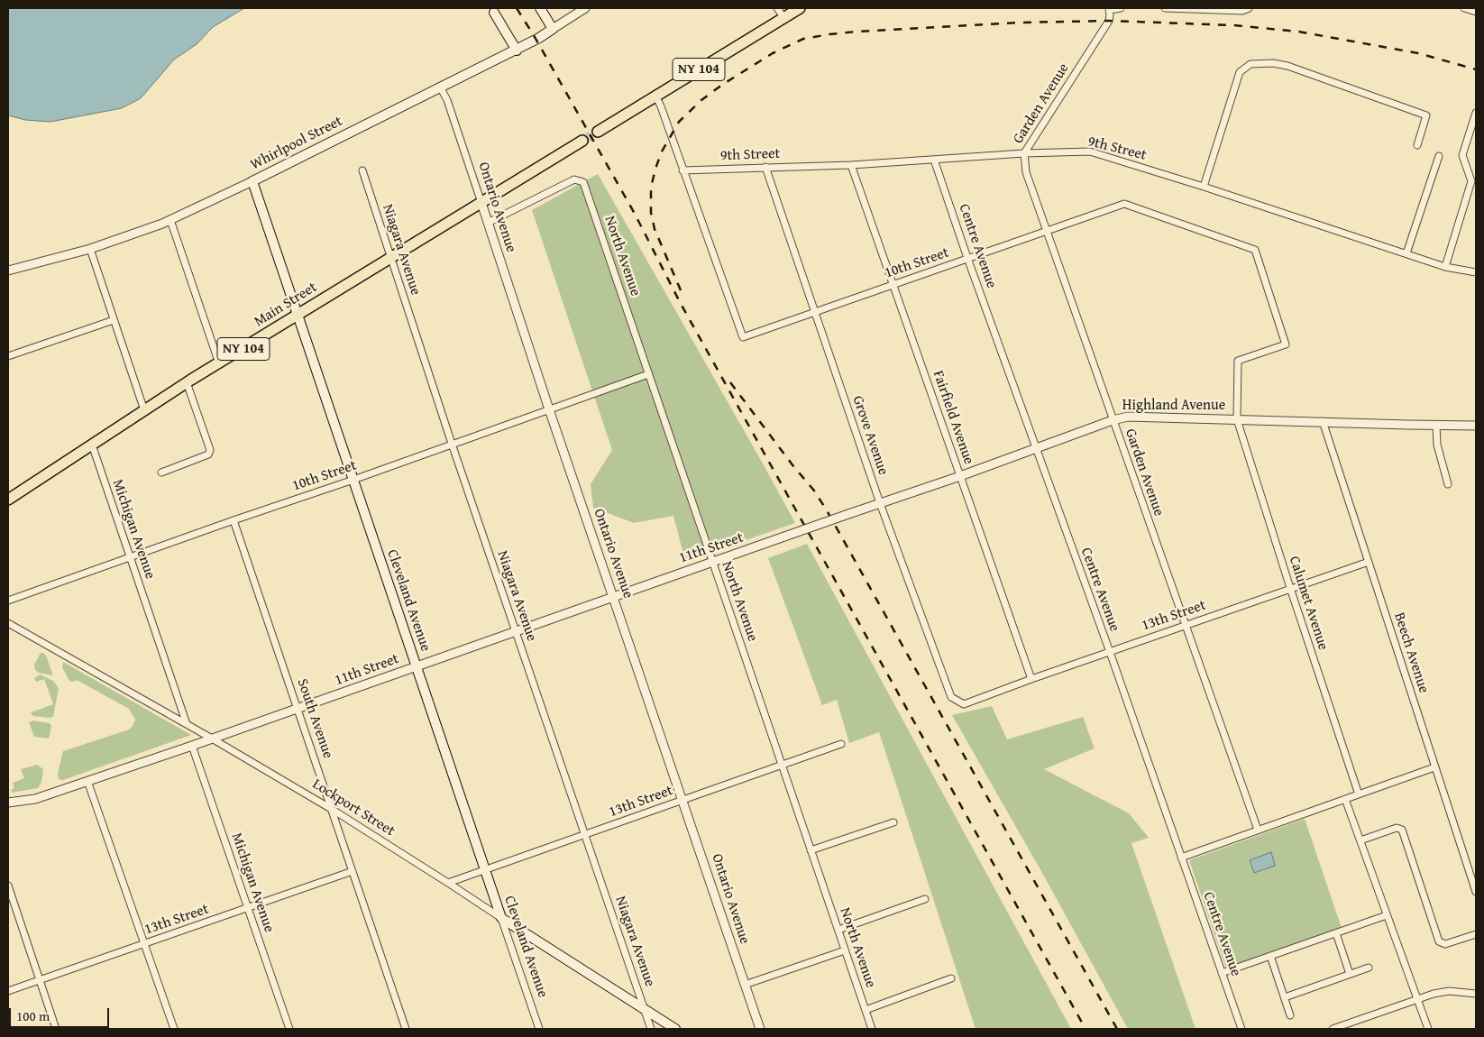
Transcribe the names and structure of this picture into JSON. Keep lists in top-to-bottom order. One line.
{"streets":{"main road":["NY 104","Whirlpool Street","Main Street","Cleveland Avenue","Lockport Street"],"street":["Garden Avenue","9th Street","Ontario Avenue","Centre Avenue","Niagara Avenue","North Avenue","10th Street","Highland Avenue","Fairfield Avenue","Grove Avenue","Michigan Avenue","11th Street","Calumet Avenue","13th Street","Beech Avenue","South Avenue"]},"crossings":[["Garden Avenue","9th Street"],["Garden Avenue","10th Street"],["Garden Avenue","Highland Avenue"],["Garden Avenue","13th Street"],["Whirlpool Street","Ontario Avenue"],["Whirlpool Street","Cleveland Avenue"],["9th Street","Centre Avenue"],["9th Street","10th Street"],["9th Street","Fairfield Avenue"],["9th Street","Grove Avenue"],["Ontario Avenue","North Avenue"],["Ontario Avenue","10th Street"],["Ontario Avenue","Main Street"],["Ontario Avenue","11th Street"],["Ontario Avenue","13th Street"],["Centre Avenue","10th Street"],["Centre Avenue","Highland Avenue"],["Centre Avenue","13th Street"],["Niagara Avenue","10th Street"],["Niagara Avenue","Main Street"],["Niagara Avenue","11th Street"],["Niagara Avenue","13th Street"],["Niagara Avenue","Lockport Street"],["North Avenue","10th Street"],["North Avenue","11th Street"],["North Avenue","13th Street"],["10th Street","Fairfield Avenue"],["10th Street","Grove Avenue"],["10th Street","Michigan Avenue"],["10th Street","Cleveland Avenue"],["10th Street","Calumet Avenue"],["10th Street","South Avenue"],["Main Street","Michigan Avenue"],["Main Street","Cleveland Avenue"],["Highland Avenue","Fairfield Avenue"],["Highland Avenue","Grove Avenue"],["Highland Avenue","11th Street"],["Highland Avenue","Calumet Avenue"],["Highland Avenue","Beech Avenue"],["Fairfield Avenue","13th Street"],["Grove Avenue","13th Street"],["Michigan Avenue","11th Street"],["Michigan Avenue","13th Street"],["Michigan Avenue","Lockport Street"],["11th Street","Cleveland Avenue"],["11th Street","South Avenue"],["11th Street","Lockport Street"],["Cleveland Avenue","13th Street"],["Cleveland Avenue","Lockport Street"],["Calumet Avenue","13th Street"],["13th Street","Beech Avenue"],["13th Street","South Avenue"],["13th Street","Lockport Street"],["South Avenue","Lockport Street"]],"scale_bar":"100 m"}
